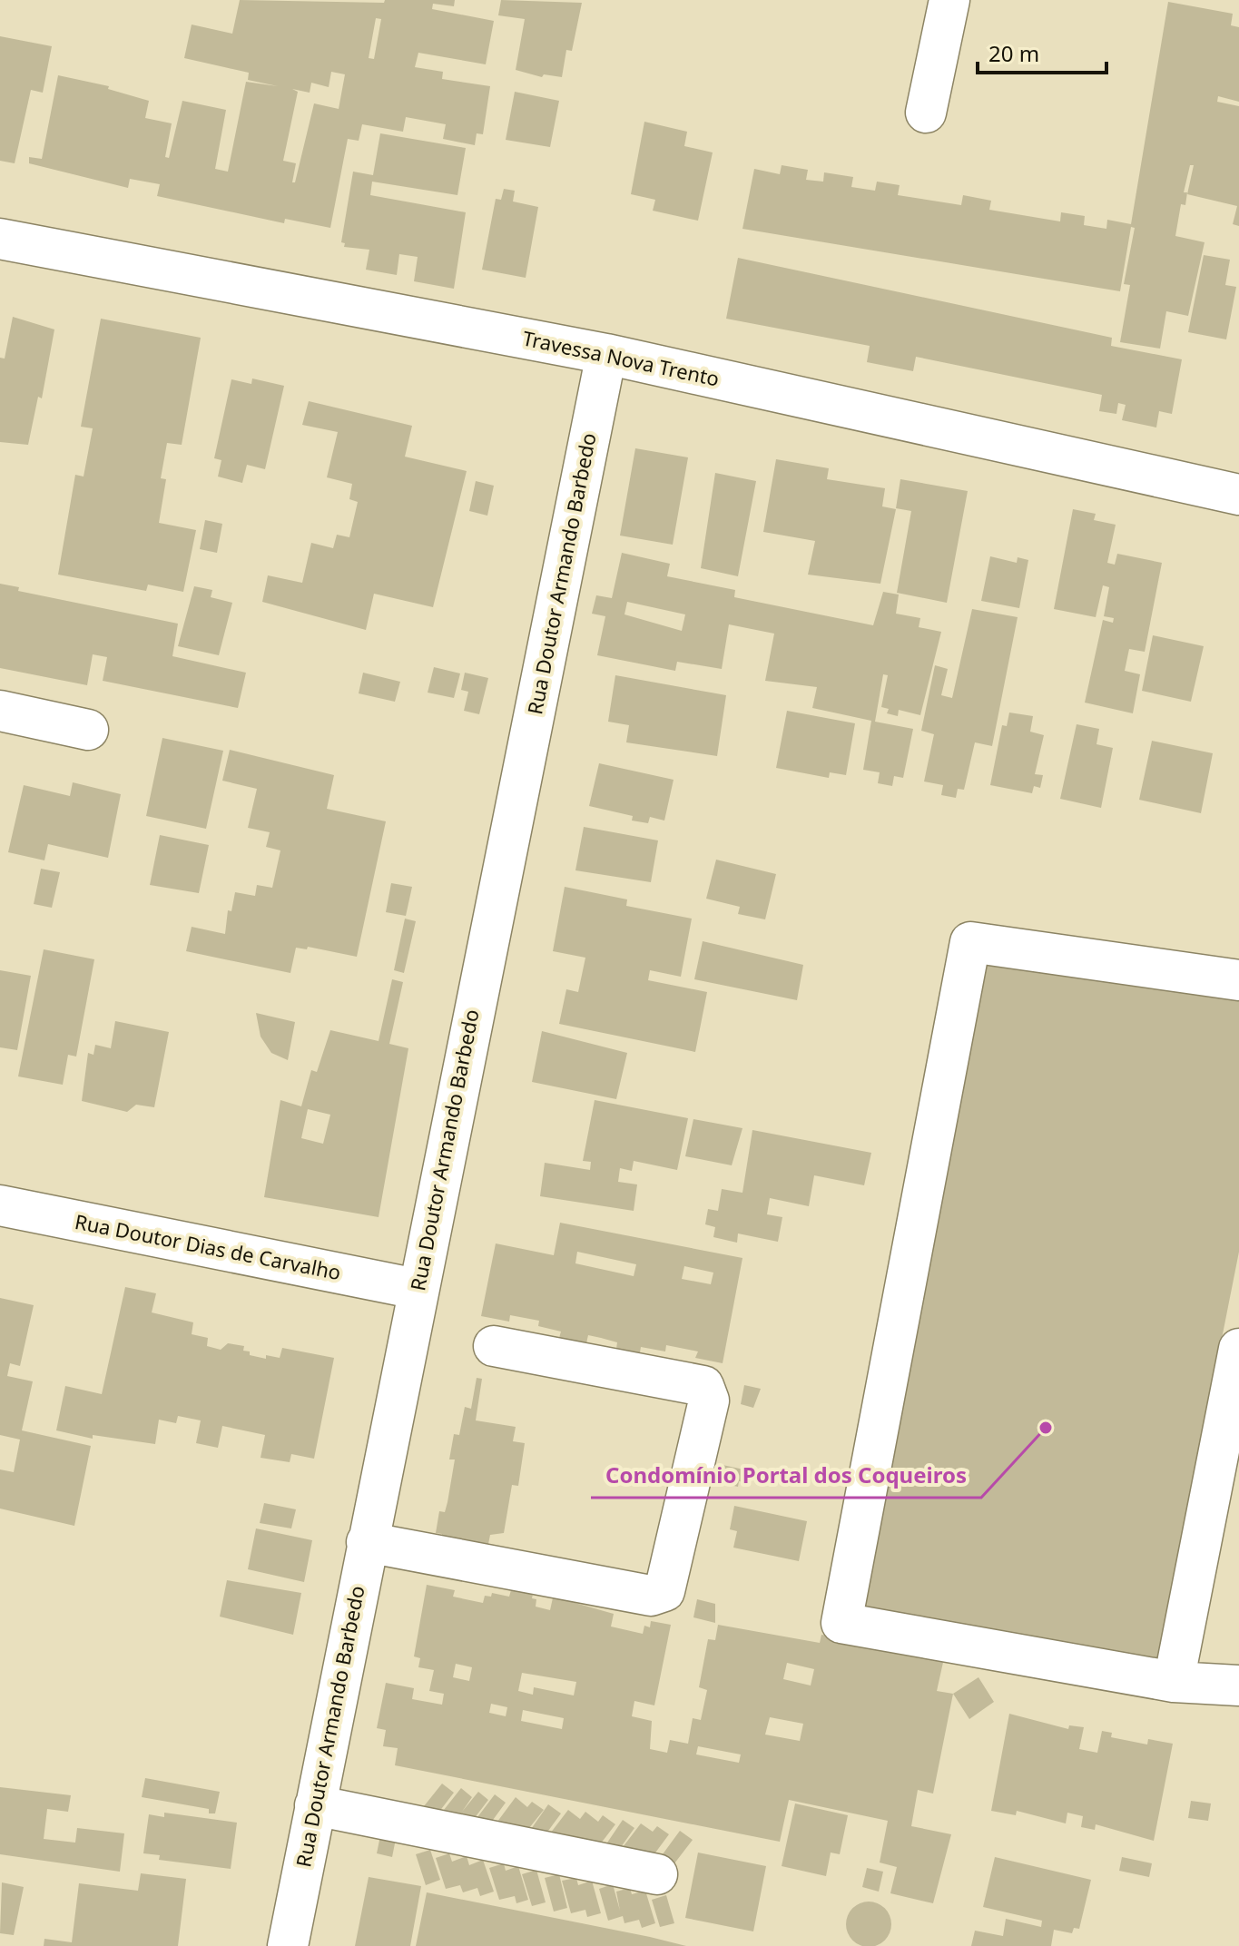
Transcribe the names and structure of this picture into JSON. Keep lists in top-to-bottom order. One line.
{"streets":{"street":["Travessa Nova Trento","Rua Doutor Armando Barbedo","Rua Doutor Dias de Carvalho"]},"crossings":[["Travessa Nova Trento","Rua Doutor Armando Barbedo"],["Rua Doutor Armando Barbedo","Rua Doutor Dias de Carvalho"]],"places":["Condomínio Portal dos Coqueiros"],"scale_bar":"20 m"}
